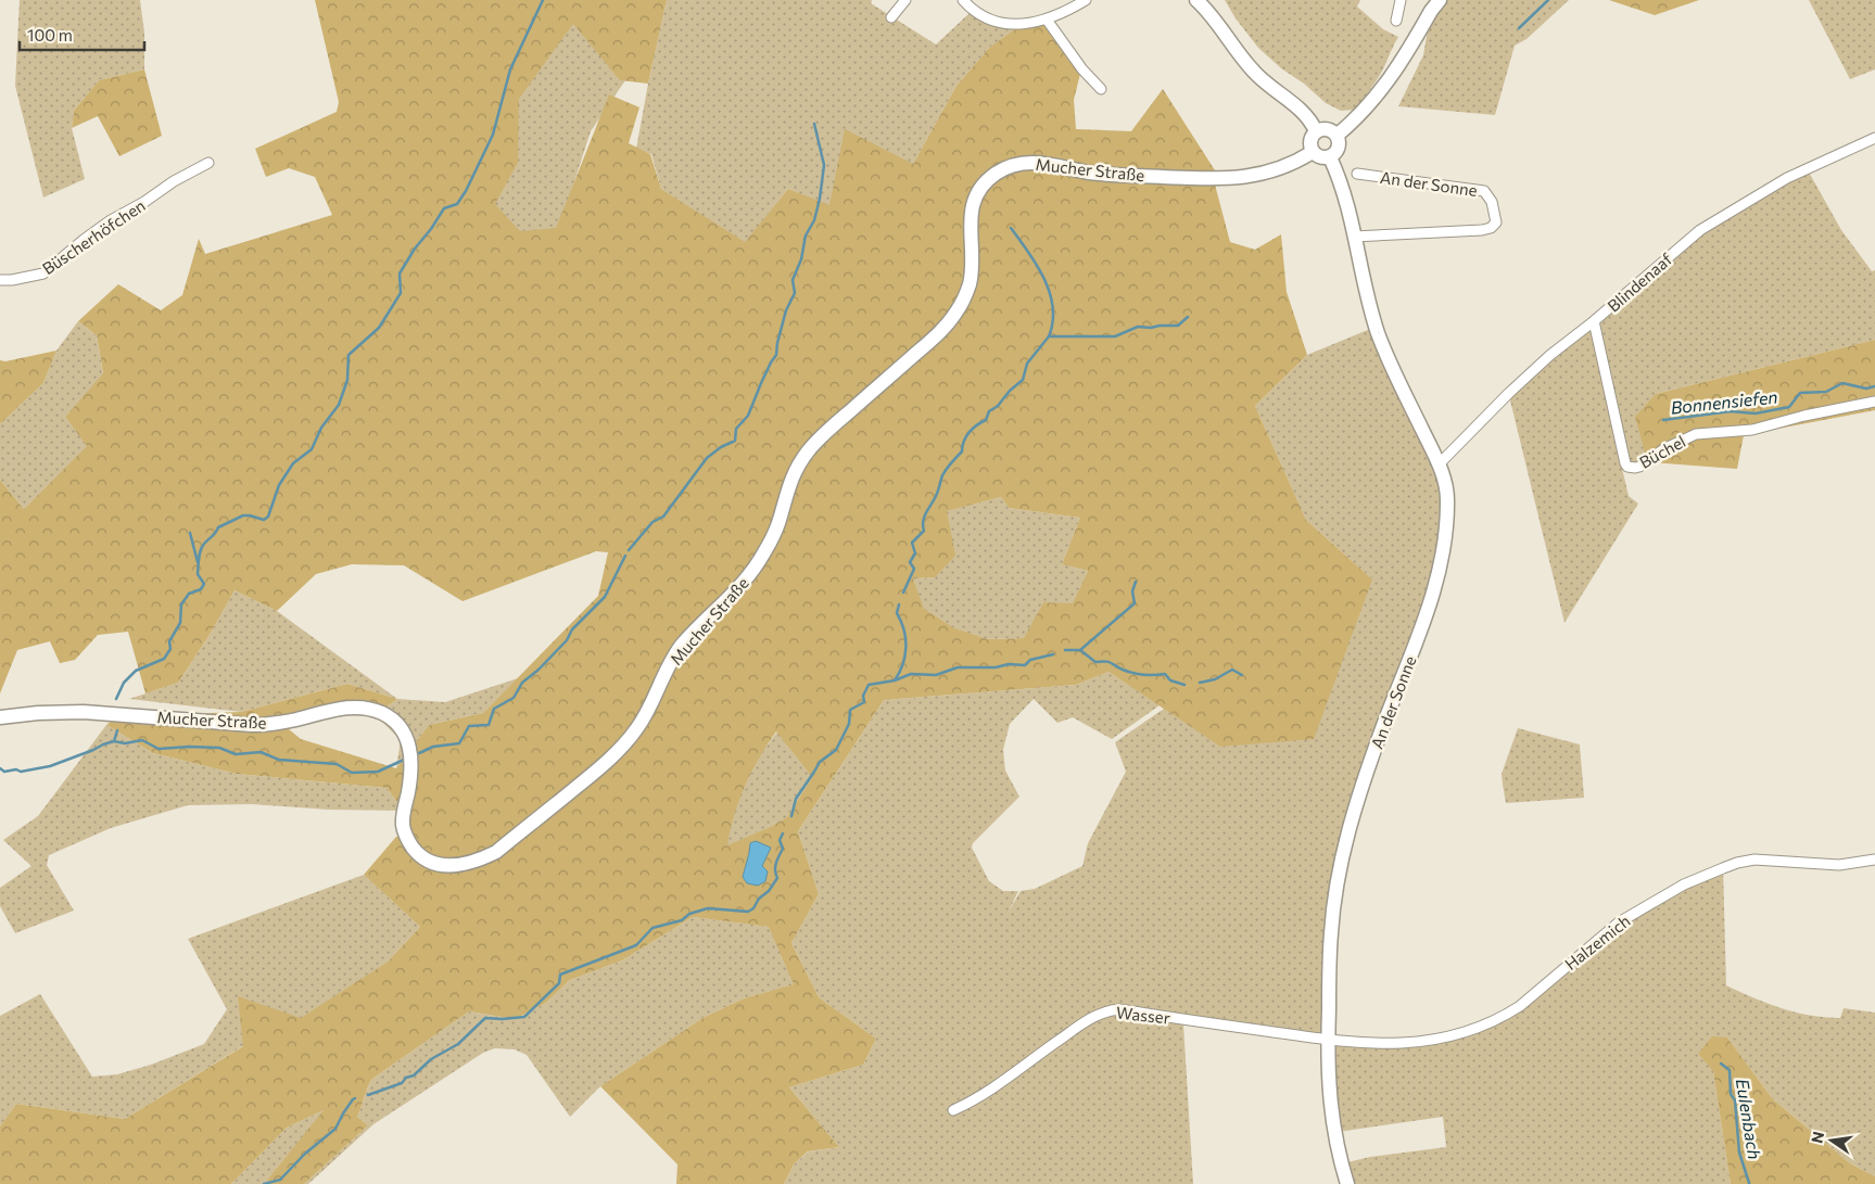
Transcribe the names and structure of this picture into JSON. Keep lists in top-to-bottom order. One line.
{"streets":{"main road":["Mucher Straße","An der Sonne"],"street":["Büscherhöfchen","Blindenaaf","Büchel","Halzemich","Wasser"]},"crossings":[["Mucher Straße","An der Sonne"],["An der Sonne","Blindenaaf"],["An der Sonne","Halzemich"],["An der Sonne","Wasser"],["Blindenaaf","Büchel"],["Halzemich","Wasser"]],"water":["Bonnensiefen","Eulenbach"],"scale_bar":"100 m","north":"left"}
